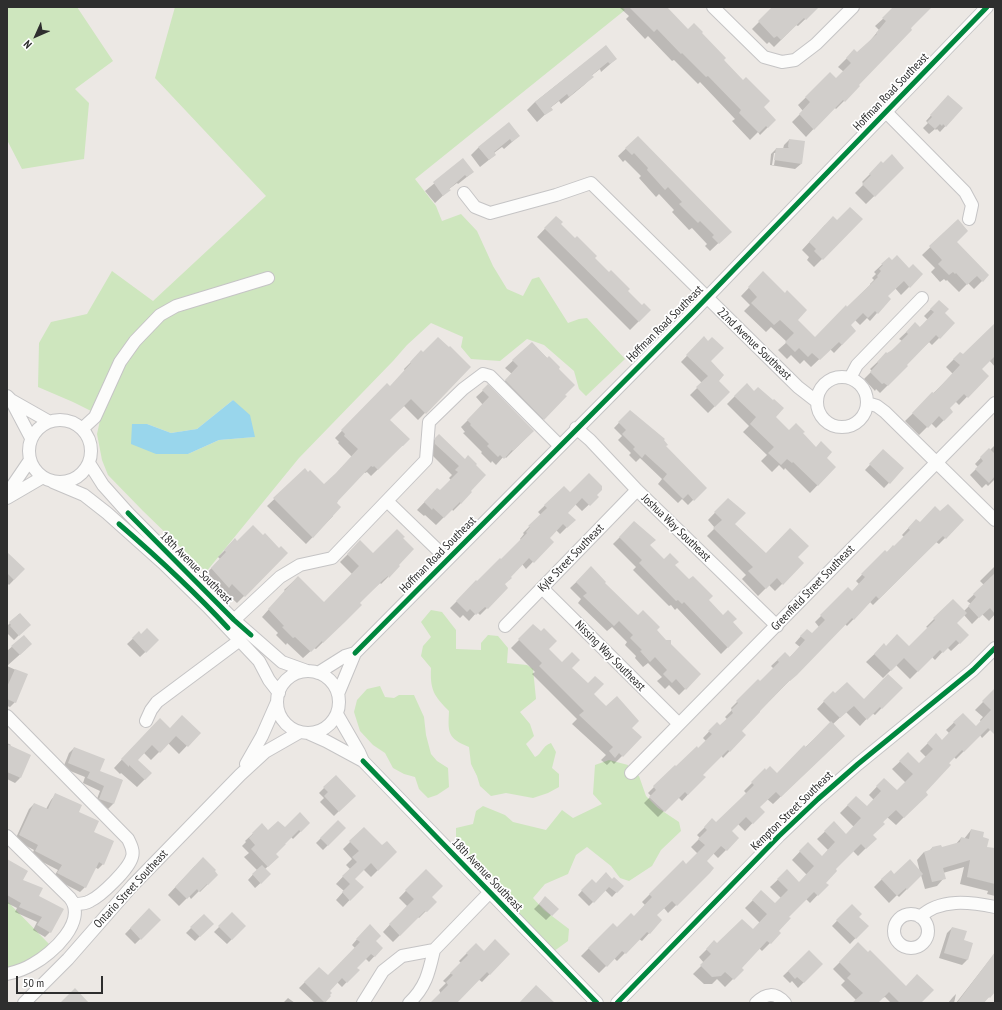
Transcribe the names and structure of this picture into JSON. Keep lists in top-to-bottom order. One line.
{"streets":{"street":["Hoffman Road Southeast","22nd Avenue Southeast","Joshua Way Southeast","Kyle Street Southeast","18th Avenue Southeast","Greenfield Street Southeast","Nissing Way Southeast","Kempton Street Southeast","Ontario Street Southeast"]},"crossings":[["Hoffman Road Southeast","22nd Avenue Southeast"],["Hoffman Road Southeast","Joshua Way Southeast"],["Hoffman Road Southeast","18th Avenue Southeast"],["Hoffman Road Southeast","Ontario Street Southeast"],["Joshua Way Southeast","Kyle Street Southeast"],["Joshua Way Southeast","Greenfield Street Southeast"],["Kyle Street Southeast","Nissing Way Southeast"],["18th Avenue Southeast","Ontario Street Southeast"],["Greenfield Street Southeast","Nissing Way Southeast"]],"scale_bar":"50 m","north":"bottom left"}
